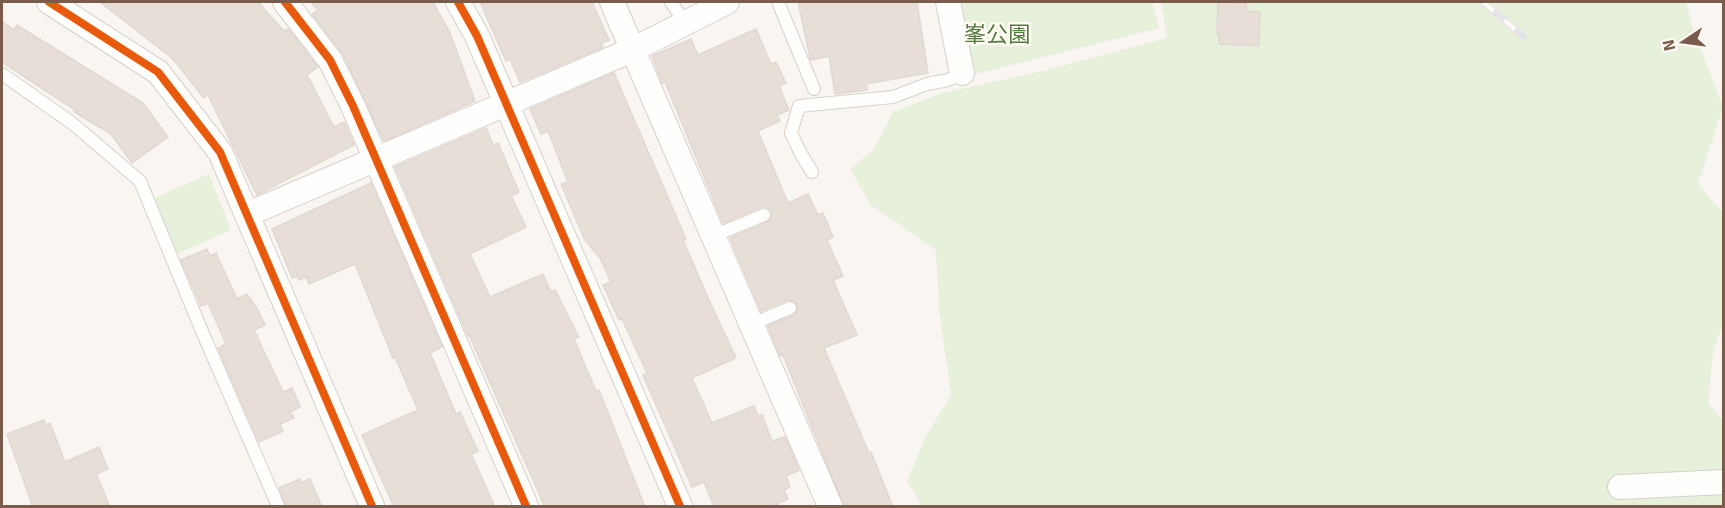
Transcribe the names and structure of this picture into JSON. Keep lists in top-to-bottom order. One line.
{"parks":["峯公園"],"north":"left"}
